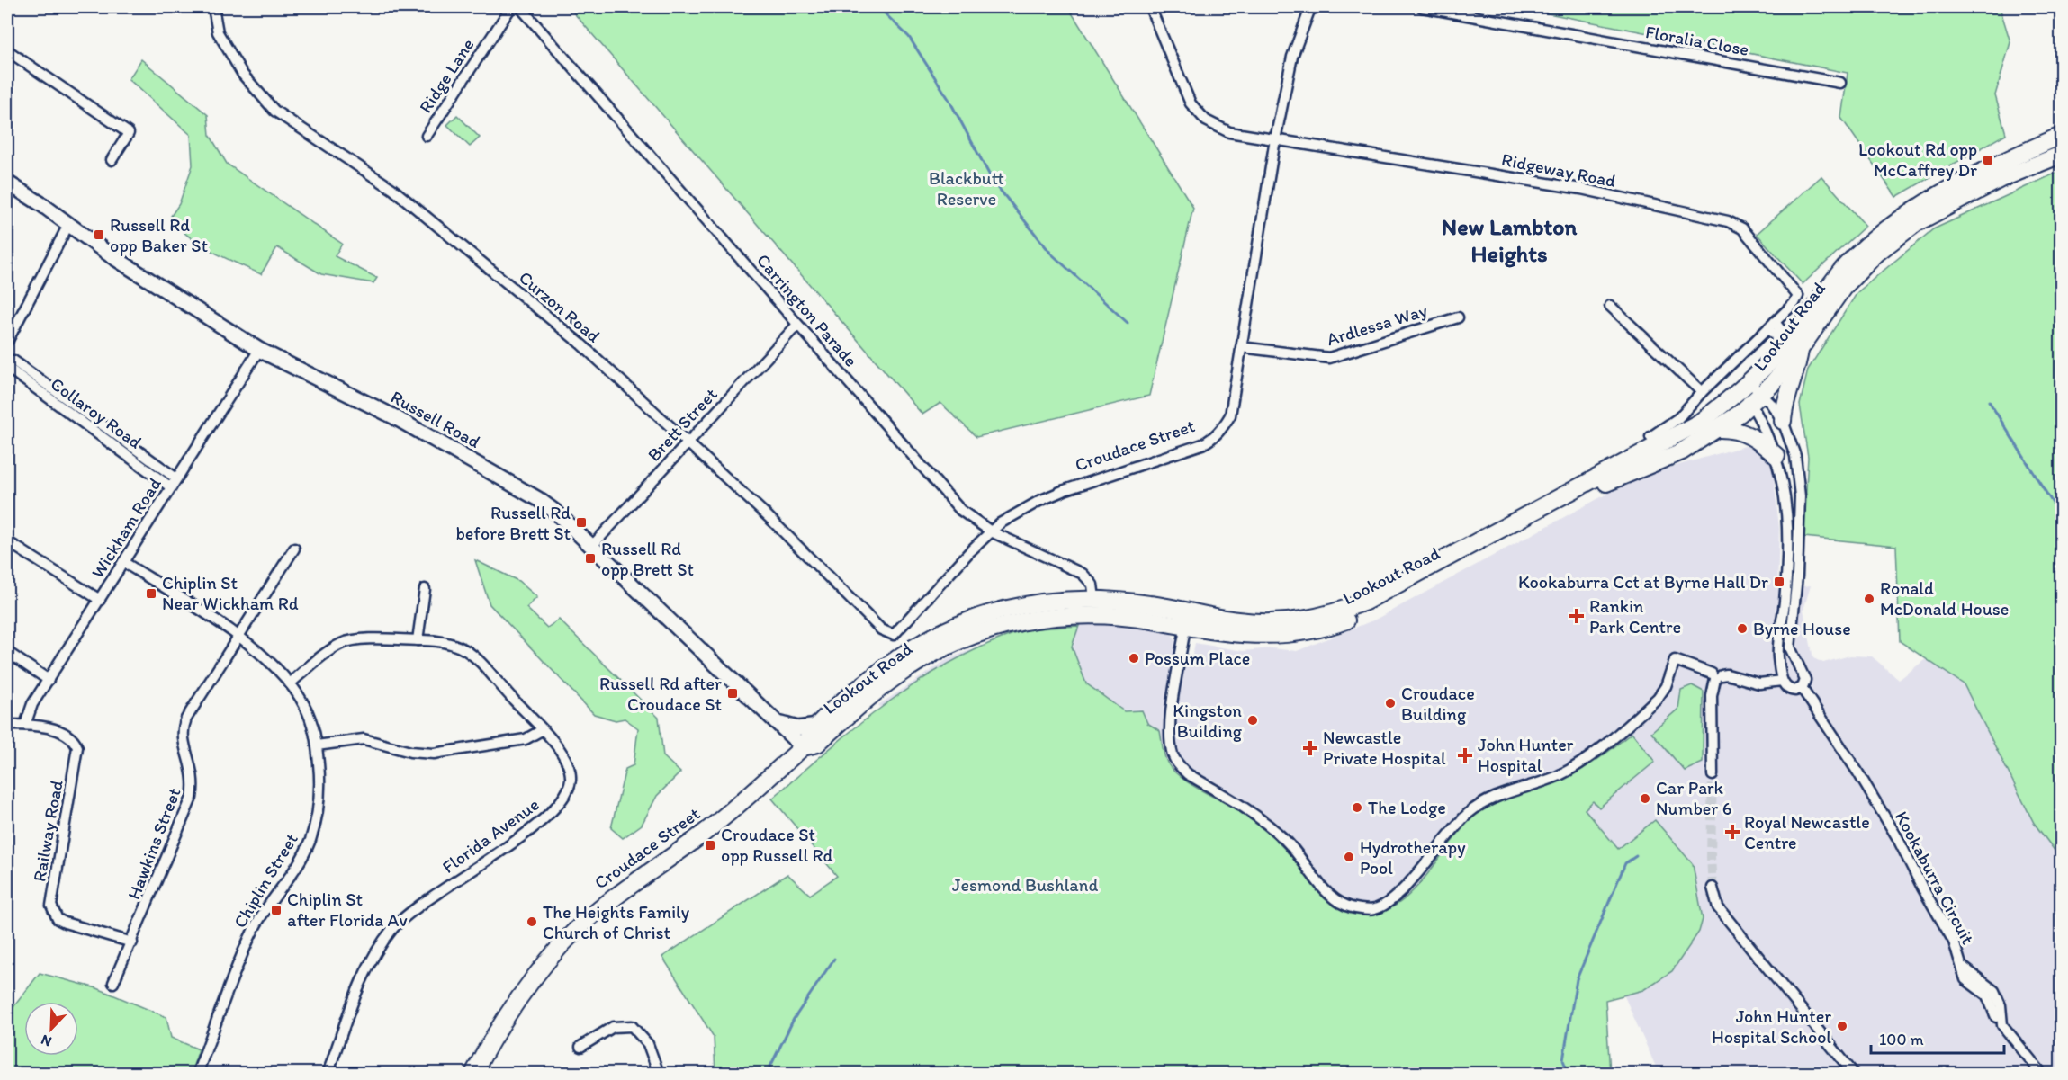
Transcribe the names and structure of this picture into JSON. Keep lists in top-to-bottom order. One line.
{"streets":{"highway":["Lookout Road","Croudace Street"],"main road":["Russell Road"],"street":["Floralia Close","Ridge Lane","Ridgeway Road","Curzon Road","Carrington Parade","Ardlessa Way","Collaroy Road","Brett Street","Wickham Road","Railway Road","Florida Avenue","Hawkins Street","Kookaburra Circuit","Chiplin Street"]},"crossings":[["Ridgeway Road","Lookout Road"],["Ridgeway Road","Croudace Street"],["Curzon Road","Brett Street"],["Curzon Road","Croudace Street"],["Carrington Parade","Lookout Road"],["Carrington Parade","Brett Street"],["Carrington Parade","Croudace Street"],["Ardlessa Way","Croudace Street"],["Lookout Road","Russell Road"],["Lookout Road","Croudace Street"],["Collaroy Road","Wickham Road"],["Russell Road","Brett Street"],["Russell Road","Croudace Street"],["Russell Road","Wickham Road"],["Wickham Road","Railway Road"],["Wickham Road","Chiplin Street"],["Railway Road","Hawkins Street"],["Florida Avenue","Chiplin Street"],["Hawkins Street","Chiplin Street"]],"districts":["New Lambton Heights"],"parks":["Blackbutt Reserve","Jesmond Bushland"],"places":{"transit":["Lookout Rd opp McCaffrey Dr","Russell Rd opp Baker St","Russell Rd before Brett St","Russell Rd opp Brett St","Kookaburra Cct at Byrne Hall Dr","Chiplin St Near Wickham Rd","Russell Rd after Croudace St","Croudace St opp Russell Rd","Chiplin St after Florida Av"],"other":["Ronald McDonald House","Byrne House","Possum Place","Croudace Building","Kingston Building","Car Park Number 6","The Lodge","Hydrotherapy Pool","The Heights Family Church of Christ","John Hunter Hospital School"],"health":["Rankin Park Centre","Newcastle Private Hospital","John Hunter Hospital","Royal Newcastle Centre"]},"scale_bar":"100 m","north":"bottom left"}
